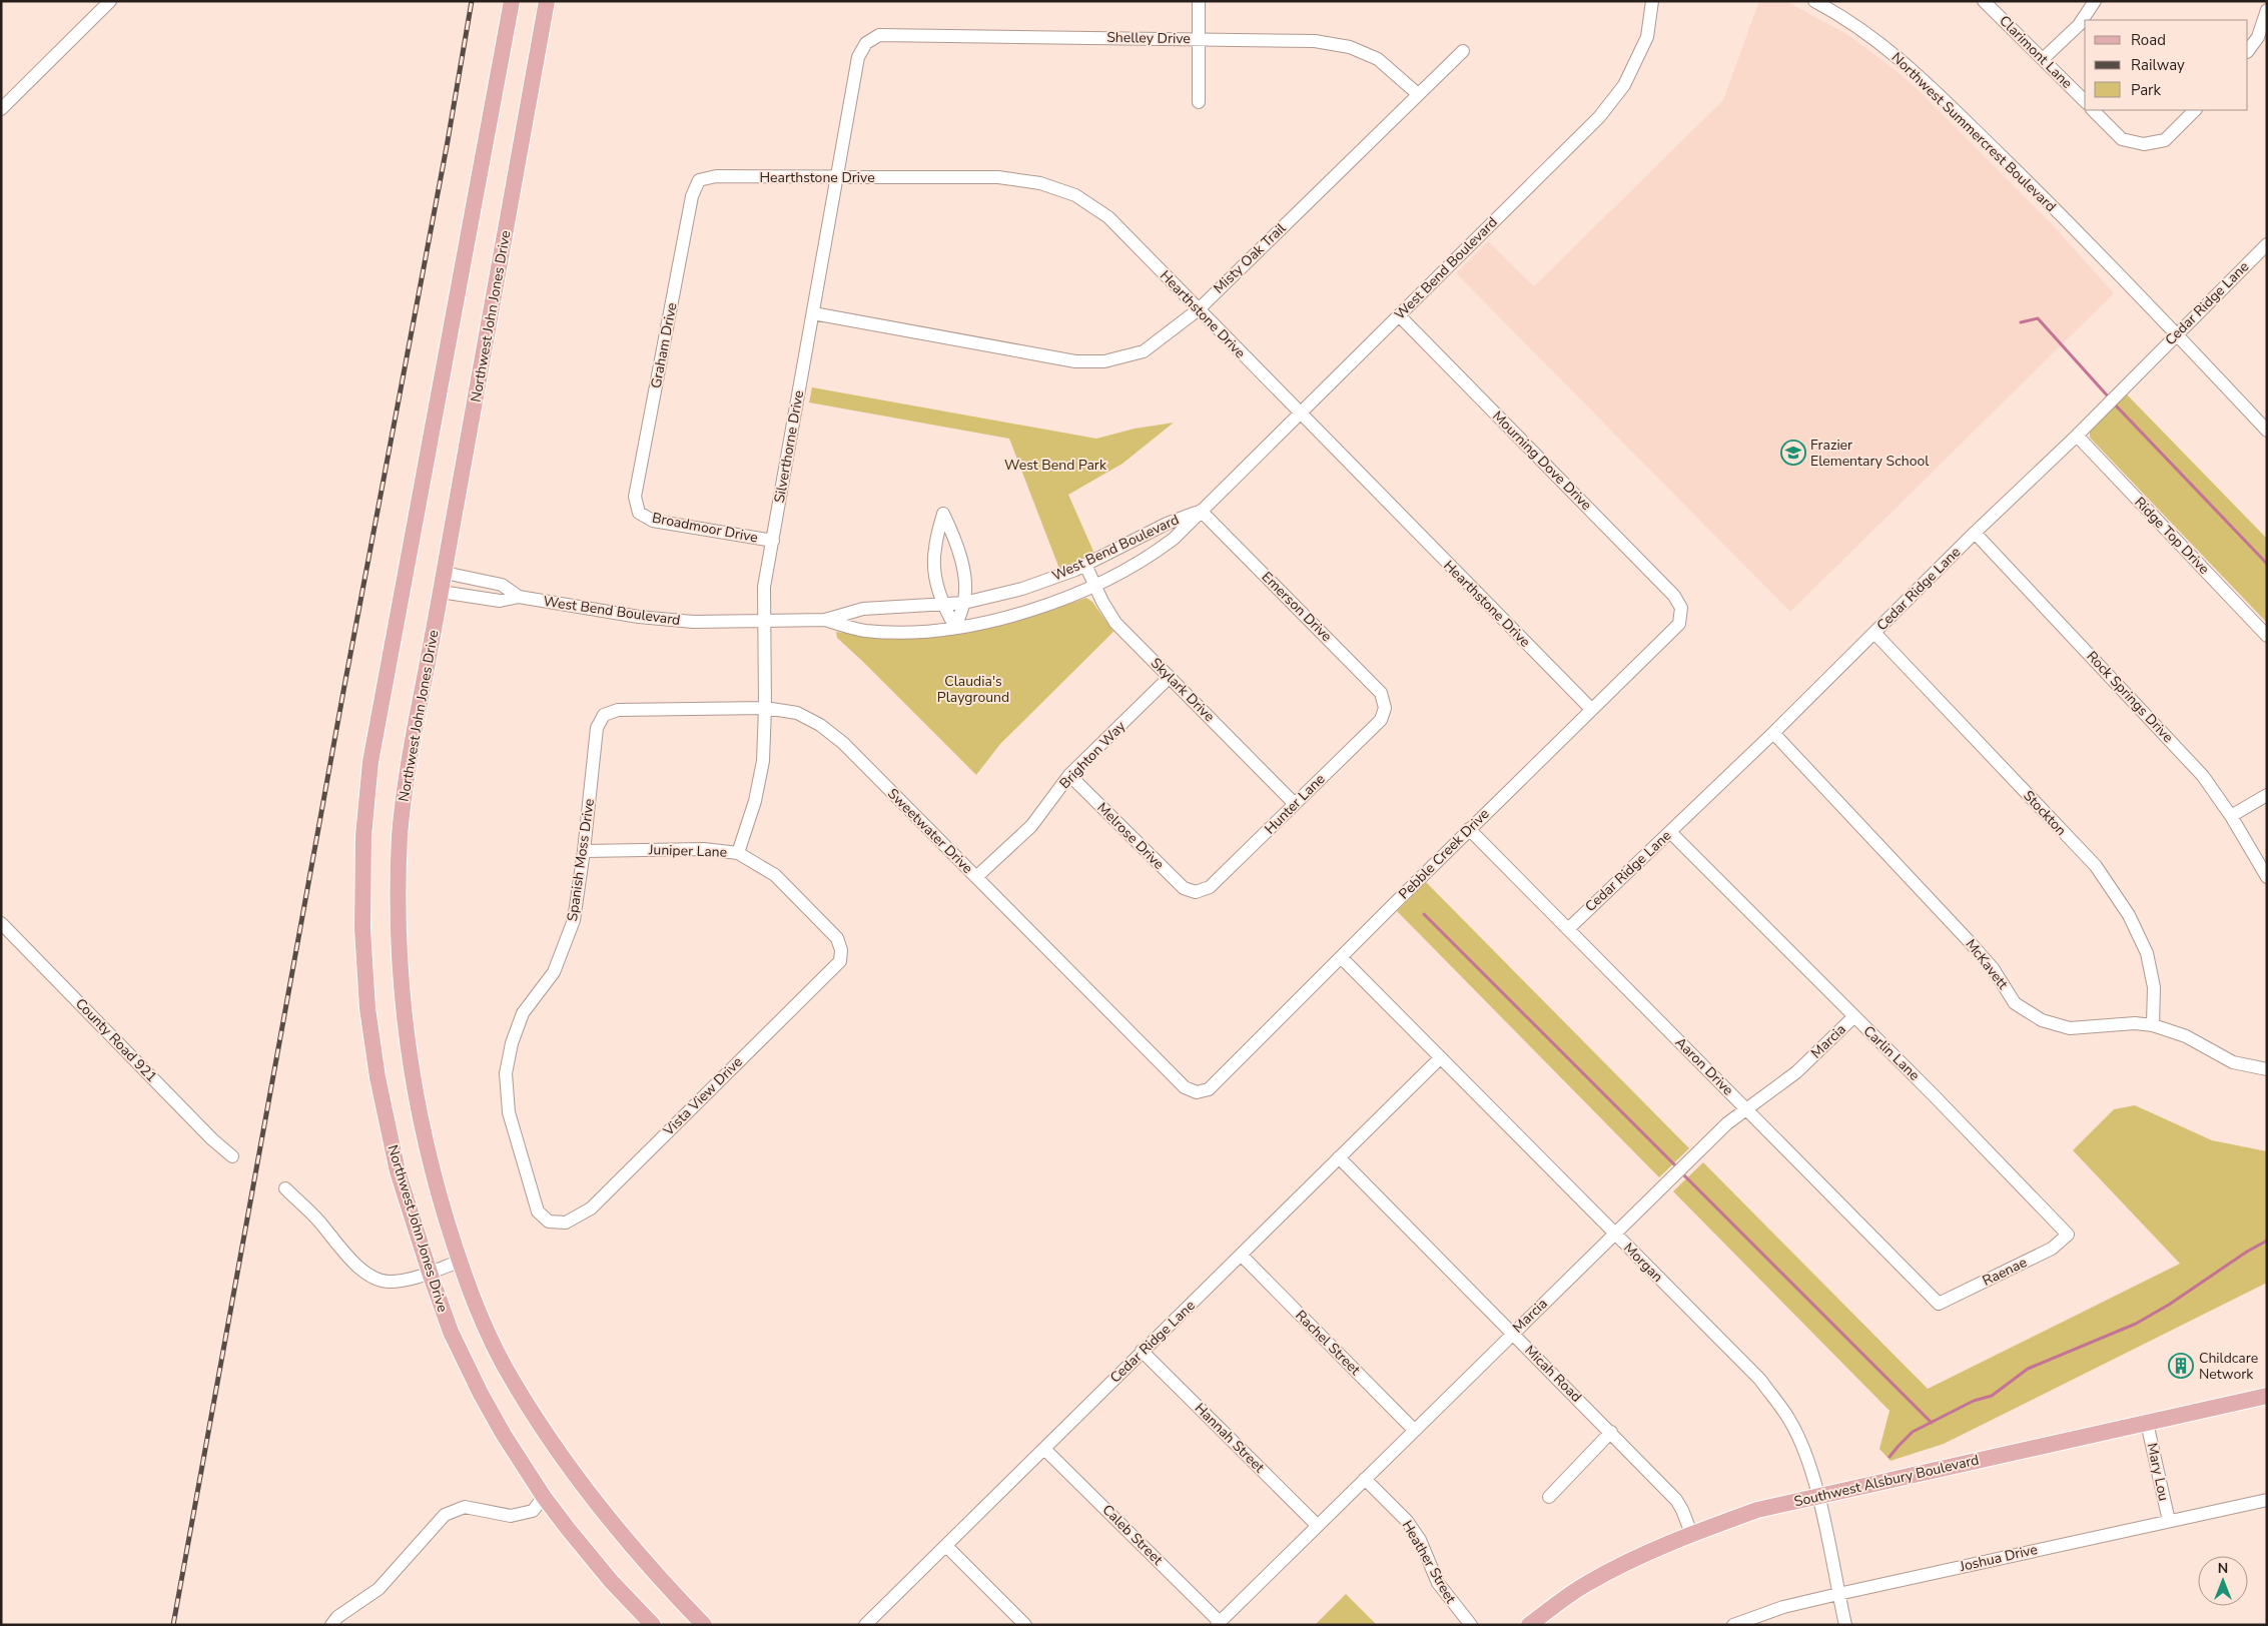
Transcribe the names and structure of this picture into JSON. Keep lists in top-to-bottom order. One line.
{"streets":{"main road":["Northwest John Jones Drive","Southwest Alsbury Boulevard"],"street":["Shelley Drive","Clarimont Lane","Northwest Summercrest Boulevard","Hearthstone Drive","Misty Oak Trail","West Bend Boulevard","Cedar Ridge Lane","Graham Drive","Silverthorne Drive","Mourning Dove Drive","Broadmoor Drive","Ridge Top Drive","Emerson Drive","Skylark Drive","Rock Springs Drive","Brighton Way","Hunter Lane","Stockton","Sweetwater Drive","Melrose Drive","Juniper Lane","Pebble Creek Drive","Spanish Moss Drive","McKavett","County Road 921","Marcia","Carlin Lane","Aaron Drive","Vista View Drive","Morgan","Raenae","Rachel Street","Micah Road","Hannah Street","Mary Lou","Caleb Street","Joshua Drive","Heather Street"]},"crossings":[["Shelley Drive","Misty Oak Trail"],["Shelley Drive","Silverthorne Drive"],["Northwest Summercrest Boulevard","Cedar Ridge Lane"],["Hearthstone Drive","Misty Oak Trail"],["Hearthstone Drive","West Bend Boulevard"],["Hearthstone Drive","Graham Drive"],["Hearthstone Drive","Silverthorne Drive"],["Hearthstone Drive","Pebble Creek Drive"],["Misty Oak Trail","Silverthorne Drive"],["West Bend Boulevard","Northwest John Jones Drive"],["West Bend Boulevard","Silverthorne Drive"],["West Bend Boulevard","Mourning Dove Drive"],["West Bend Boulevard","Emerson Drive"],["West Bend Boulevard","Skylark Drive"],["Cedar Ridge Lane","Ridge Top Drive"],["Cedar Ridge Lane","Rock Springs Drive"],["Cedar Ridge Lane","Stockton"],["Cedar Ridge Lane","McKavett"],["Cedar Ridge Lane","Carlin Lane"],["Cedar Ridge Lane","Aaron Drive"],["Cedar Ridge Lane","Morgan"],["Cedar Ridge Lane","Rachel Street"],["Cedar Ridge Lane","Micah Road"],["Cedar Ridge Lane","Hannah Street"],["Cedar Ridge Lane","Caleb Street"],["Graham Drive","Broadmoor Drive"],["Silverthorne Drive","Broadmoor Drive"],["Silverthorne Drive","Sweetwater Drive"],["Silverthorne Drive","Juniper Lane"],["Mourning Dove Drive","Pebble Creek Drive"],["Emerson Drive","Hunter Lane"],["Skylark Drive","Brighton Way"],["Skylark Drive","Hunter Lane"],["Brighton Way","Sweetwater Drive"],["Brighton Way","Melrose Drive"],["Hunter Lane","Melrose Drive"],["Stockton","McKavett"],["Sweetwater Drive","Pebble Creek Drive"],["Sweetwater Drive","Spanish Moss Drive"],["Juniper Lane","Spanish Moss Drive"],["Juniper Lane","Vista View Drive"],["Pebble Creek Drive","Aaron Drive"],["Pebble Creek Drive","Morgan"],["Spanish Moss Drive","Vista View Drive"],["Marcia","Carlin Lane"],["Marcia","Aaron Drive"],["Marcia","Morgan"],["Marcia","Rachel Street"],["Marcia","Micah Road"],["Marcia","Hannah Street"],["Marcia","Caleb Street"],["Marcia","Heather Street"],["Carlin Lane","Raenae"],["Aaron Drive","Raenae"],["Morgan","Southwest Alsbury Boulevard"],["Morgan","Joshua Drive"],["Micah Road","Southwest Alsbury Boulevard"],["Mary Lou","Southwest Alsbury Boulevard"],["Mary Lou","Joshua Drive"]],"parks":["West Bend Park","Claudia's Playground"],"places":{"school or university":["Frazier Elementary School"],"building":["Childcare Network"]},"legend":["Road","Railway","Park"],"north":"top"}
